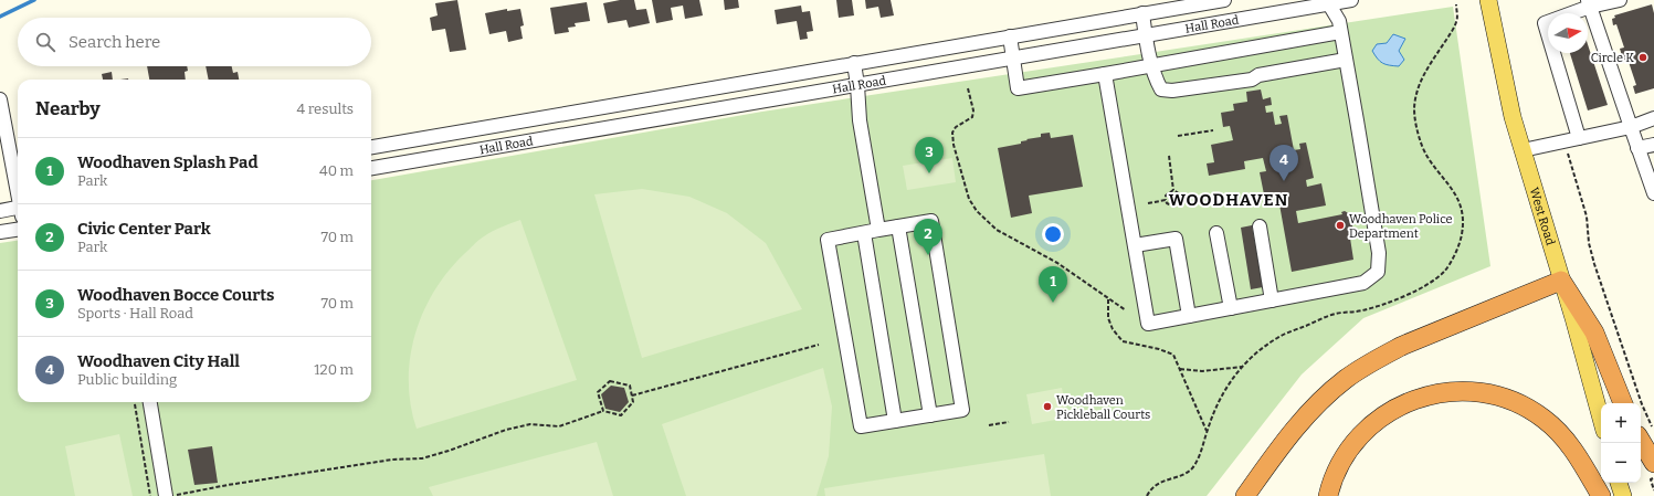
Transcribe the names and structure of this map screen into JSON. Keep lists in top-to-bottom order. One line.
{"streets":{"main road":["West Road"],"street":["Hall Road"]},"districts":["WOODHAVEN"],"places":["Circle K","Woodhaven Police Department","Woodhaven Pickleball Courts"],"north":"right","page":{"search":"Search here","heading":["Nearby","4 results"],"pins":["3","4","2","1"],"list":[{"mark":"1","name":"Woodhaven Splash Pad","note":"Park","value":"40 m"},{"mark":"2","name":"Civic Center Park","note":"Park","value":"70 m"},{"mark":"3","name":"Woodhaven Bocce Courts","note":"Sports · Hall Road","value":"70 m"},{"mark":"4","name":"Woodhaven City Hall","note":"Public building","value":"120 m"}],"map_buttons":["+","−"]}}
